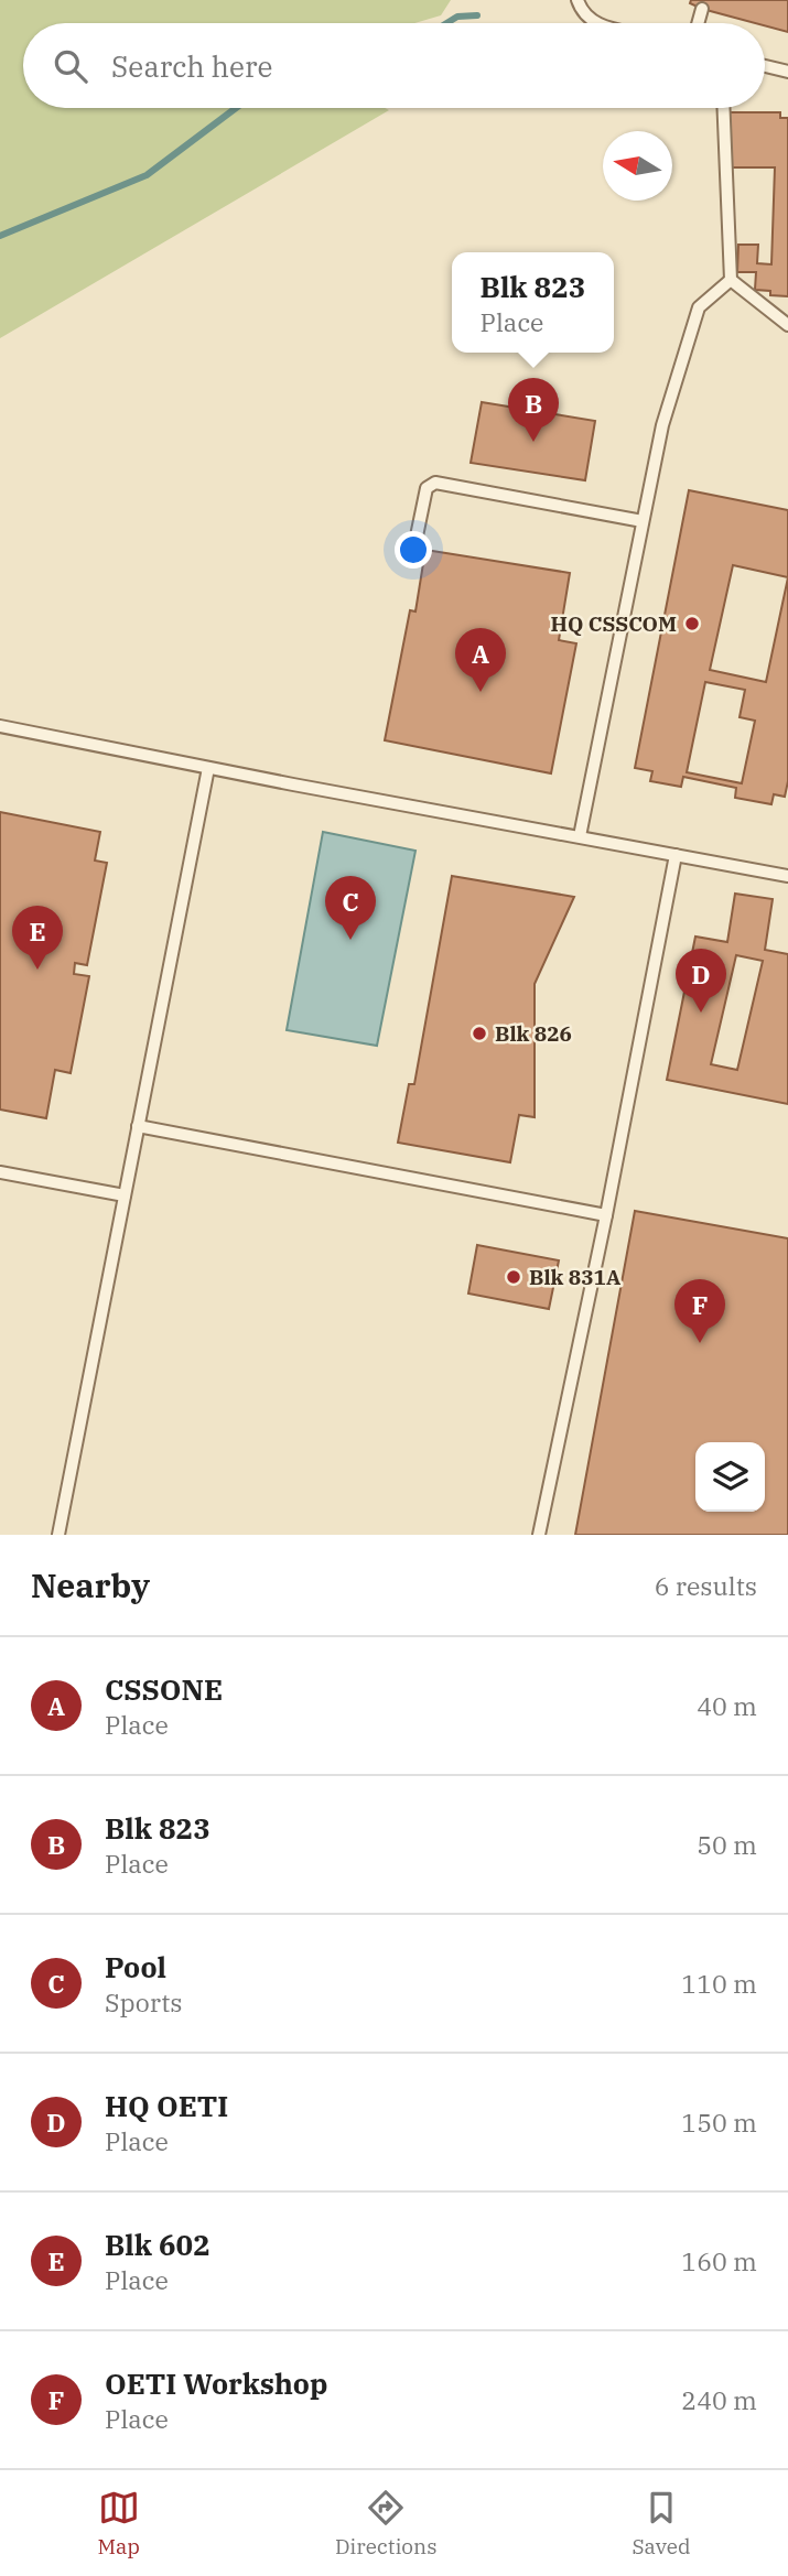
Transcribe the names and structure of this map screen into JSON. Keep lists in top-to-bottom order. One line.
{"places":["HQ CSSCOM","Blk 826","Blk 831A"],"north":"left","page":{"search":"Search here","popup":["Blk 823","Place"],"pins":["B","A","C","E","D","F"],"heading":["Nearby","6 results"],"list":[{"mark":"A","name":"CSSONE","note":"Place","value":"40 m"},{"mark":"B","name":"Blk 823","note":"Place","value":"50 m"},{"mark":"C","name":"Pool","note":"Sports","value":"110 m"},{"mark":"D","name":"HQ OETI","note":"Place","value":"150 m"},{"mark":"E","name":"Blk 602","note":"Place","value":"160 m"},{"mark":"F","name":"OETI Workshop","note":"Place","value":"240 m"}],"nav":["Map","Directions","Saved"]}}
